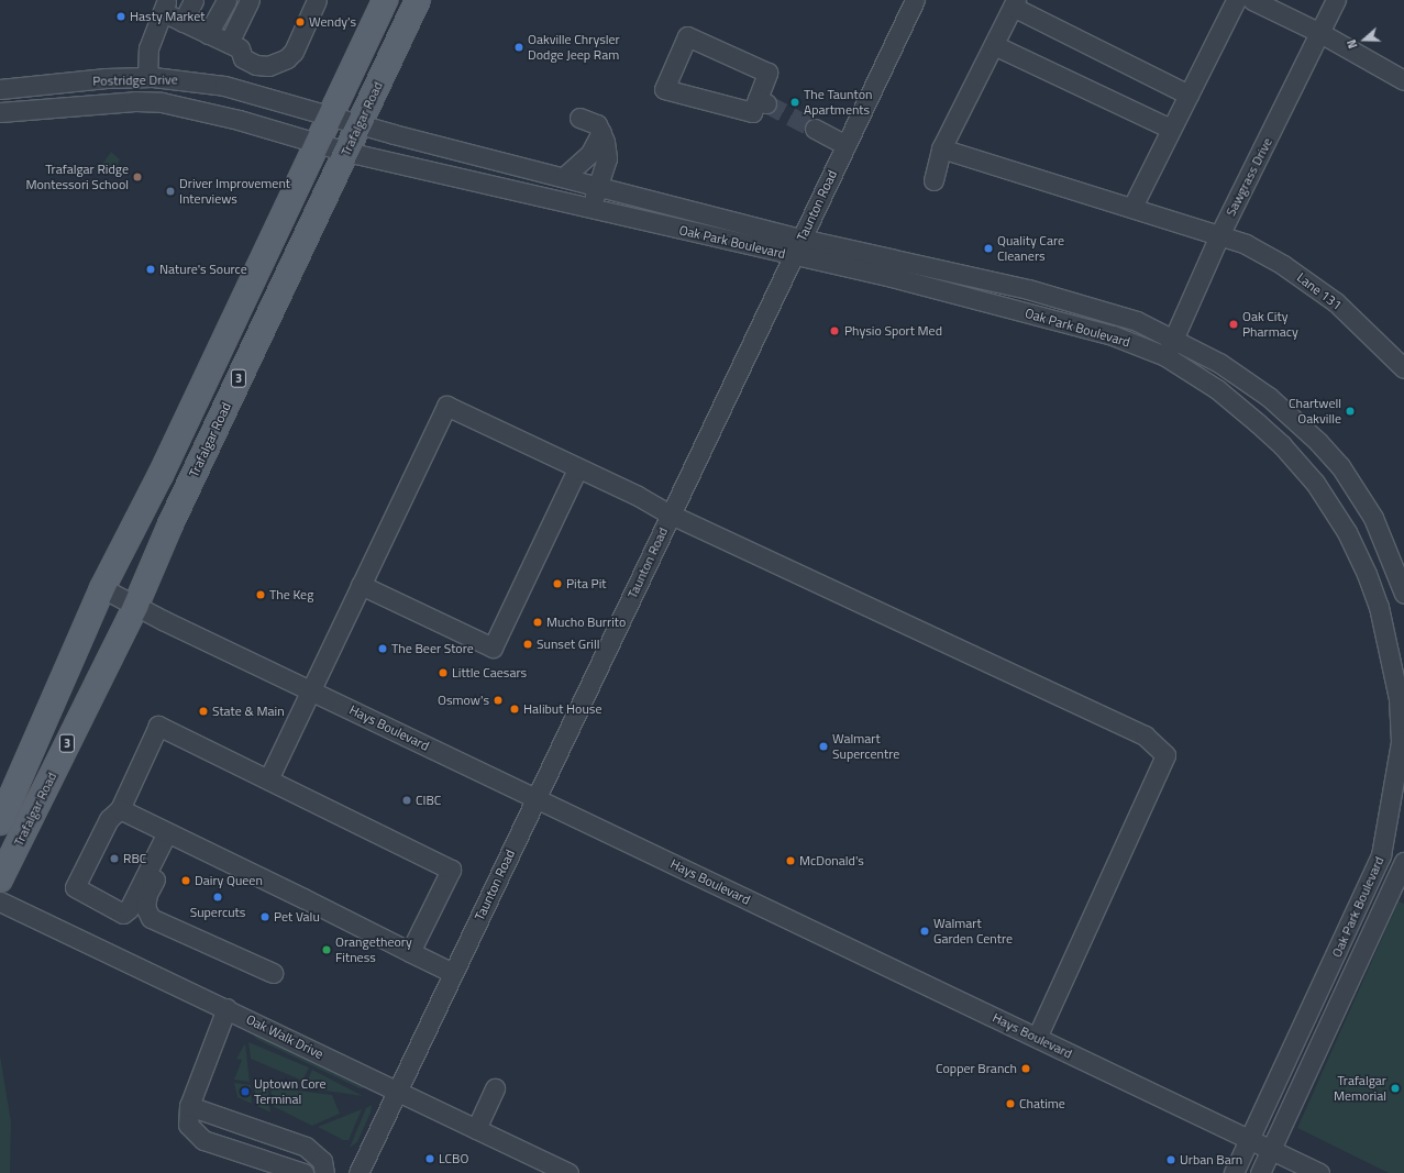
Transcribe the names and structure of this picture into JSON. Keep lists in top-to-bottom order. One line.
{"streets":{"main road":["Trafalgar Road","3"],"street":["Postridge Drive","Sawgrass Drive","Taunton Road","Oak Park Boulevard","Lane 131","Hays Boulevard","Oak Walk Drive"]},"crossings":[["Postridge Drive","Trafalgar Road"],["Postridge Drive","Oak Park Boulevard"],["Trafalgar Road","Oak Park Boulevard"],["Trafalgar Road","Hays Boulevard"],["Sawgrass Drive","Oak Park Boulevard"],["Sawgrass Drive","Lane 131"],["Taunton Road","Oak Park Boulevard"],["Taunton Road","Hays Boulevard"],["Taunton Road","Oak Walk Drive"],["Oak Park Boulevard","Hays Boulevard"]],"places":["Hasty Market","Wendy's","Oakville Chrysler Dodge Jeep Ram","The Taunton Apartments","Trafalgar Ridge Montessori School","Driver Improvement Interviews","Quality Care Cleaners","Nature's Source","Oak City Pharmacy","Physio Sport Med","Chartwell Oakville","Pita Pit","The Keg","Mucho Burrito","Sunset Grill","The Beer Store","Little Caesars","Osmow's","Halibut House","State & Main","Walmart Supercentre","CIBC","RBC","McDonald's","Dairy Queen","Supercuts","Pet Valu","Walmart Garden Centre","Orangetheory Fitness","Copper Branch","Trafalgar Memorial","Uptown Core Terminal","Chatime","LCBO","Urban Barn"],"north":"left"}
